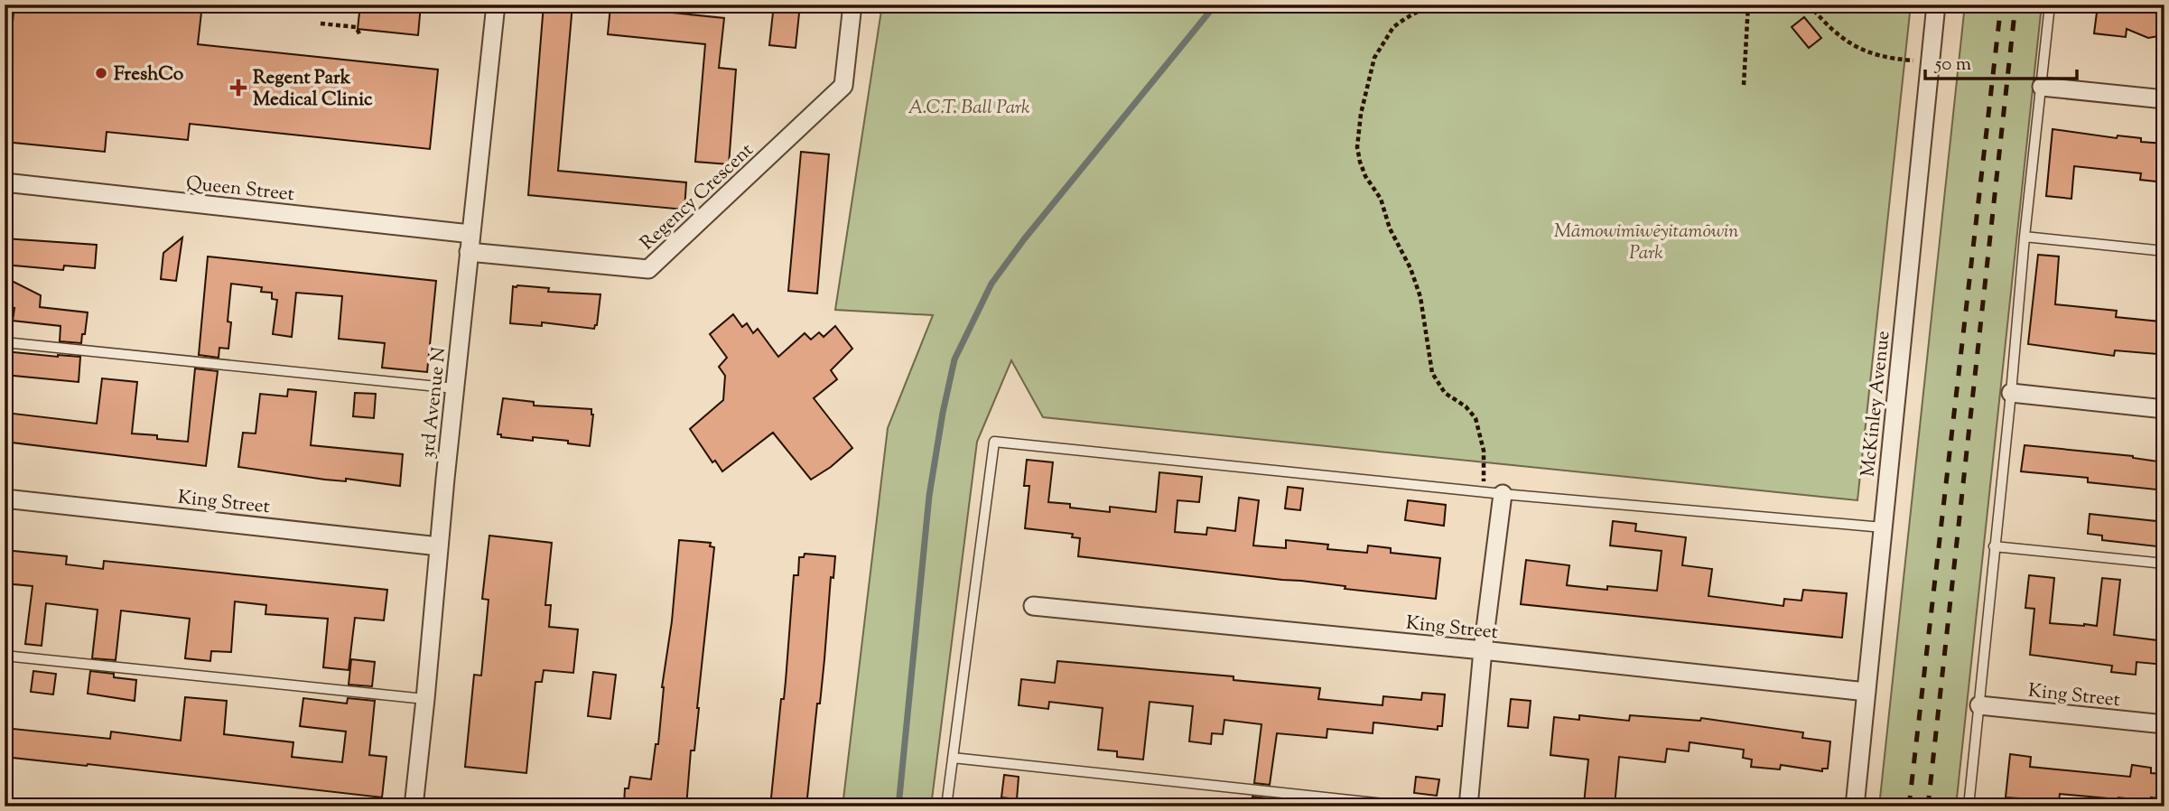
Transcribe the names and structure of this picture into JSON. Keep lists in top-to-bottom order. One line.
{"streets":{"street":["Queen Street","Regency Crescent","3rd Avenue N","McKinley Avenue","King Street"]},"crossings":[["Queen Street","Regency Crescent"],["Queen Street","3rd Avenue N"],["Regency Crescent","3rd Avenue N"],["3rd Avenue N","King Street"],["McKinley Avenue","King Street"]],"parks":["A.C.T. Ball Park","Māmowimīwēyitamōwin Park"],"places":{"other":["FreshCo"],"health":["Regent Park Medical Clinic"]},"scale_bar":"50 m"}
